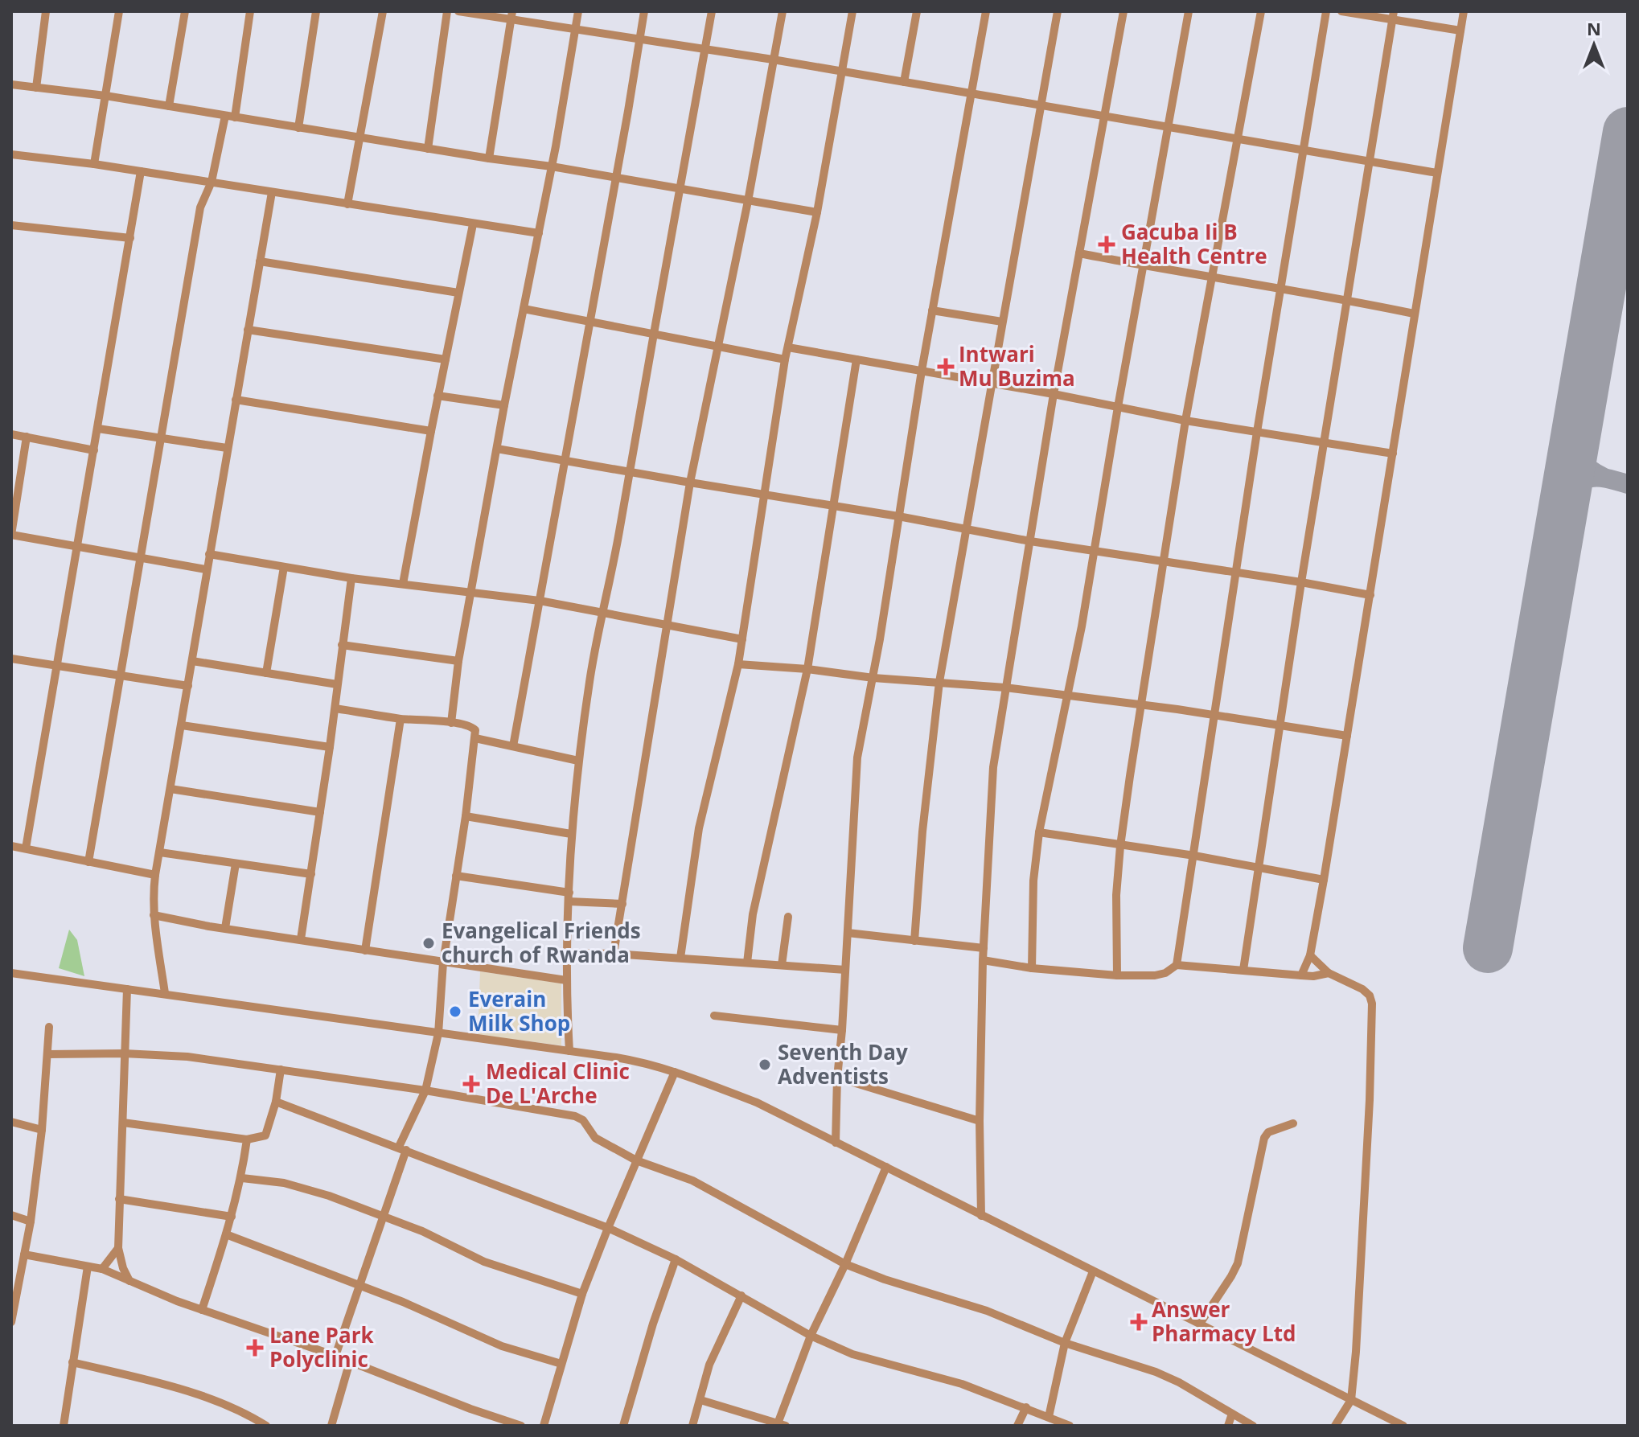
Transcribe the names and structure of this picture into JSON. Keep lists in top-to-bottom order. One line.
{"places":{"health":["Gacuba Ii B Health Centre","Intwari Mu Buzima","Medical Clinic De L'Arche","Answer Pharmacy Ltd","Lane Park Polyclinic"],"other":["Evangelical Friends church of Rwanda","Everain Milk Shop","Seventh Day Adventists"]},"north":"top"}
